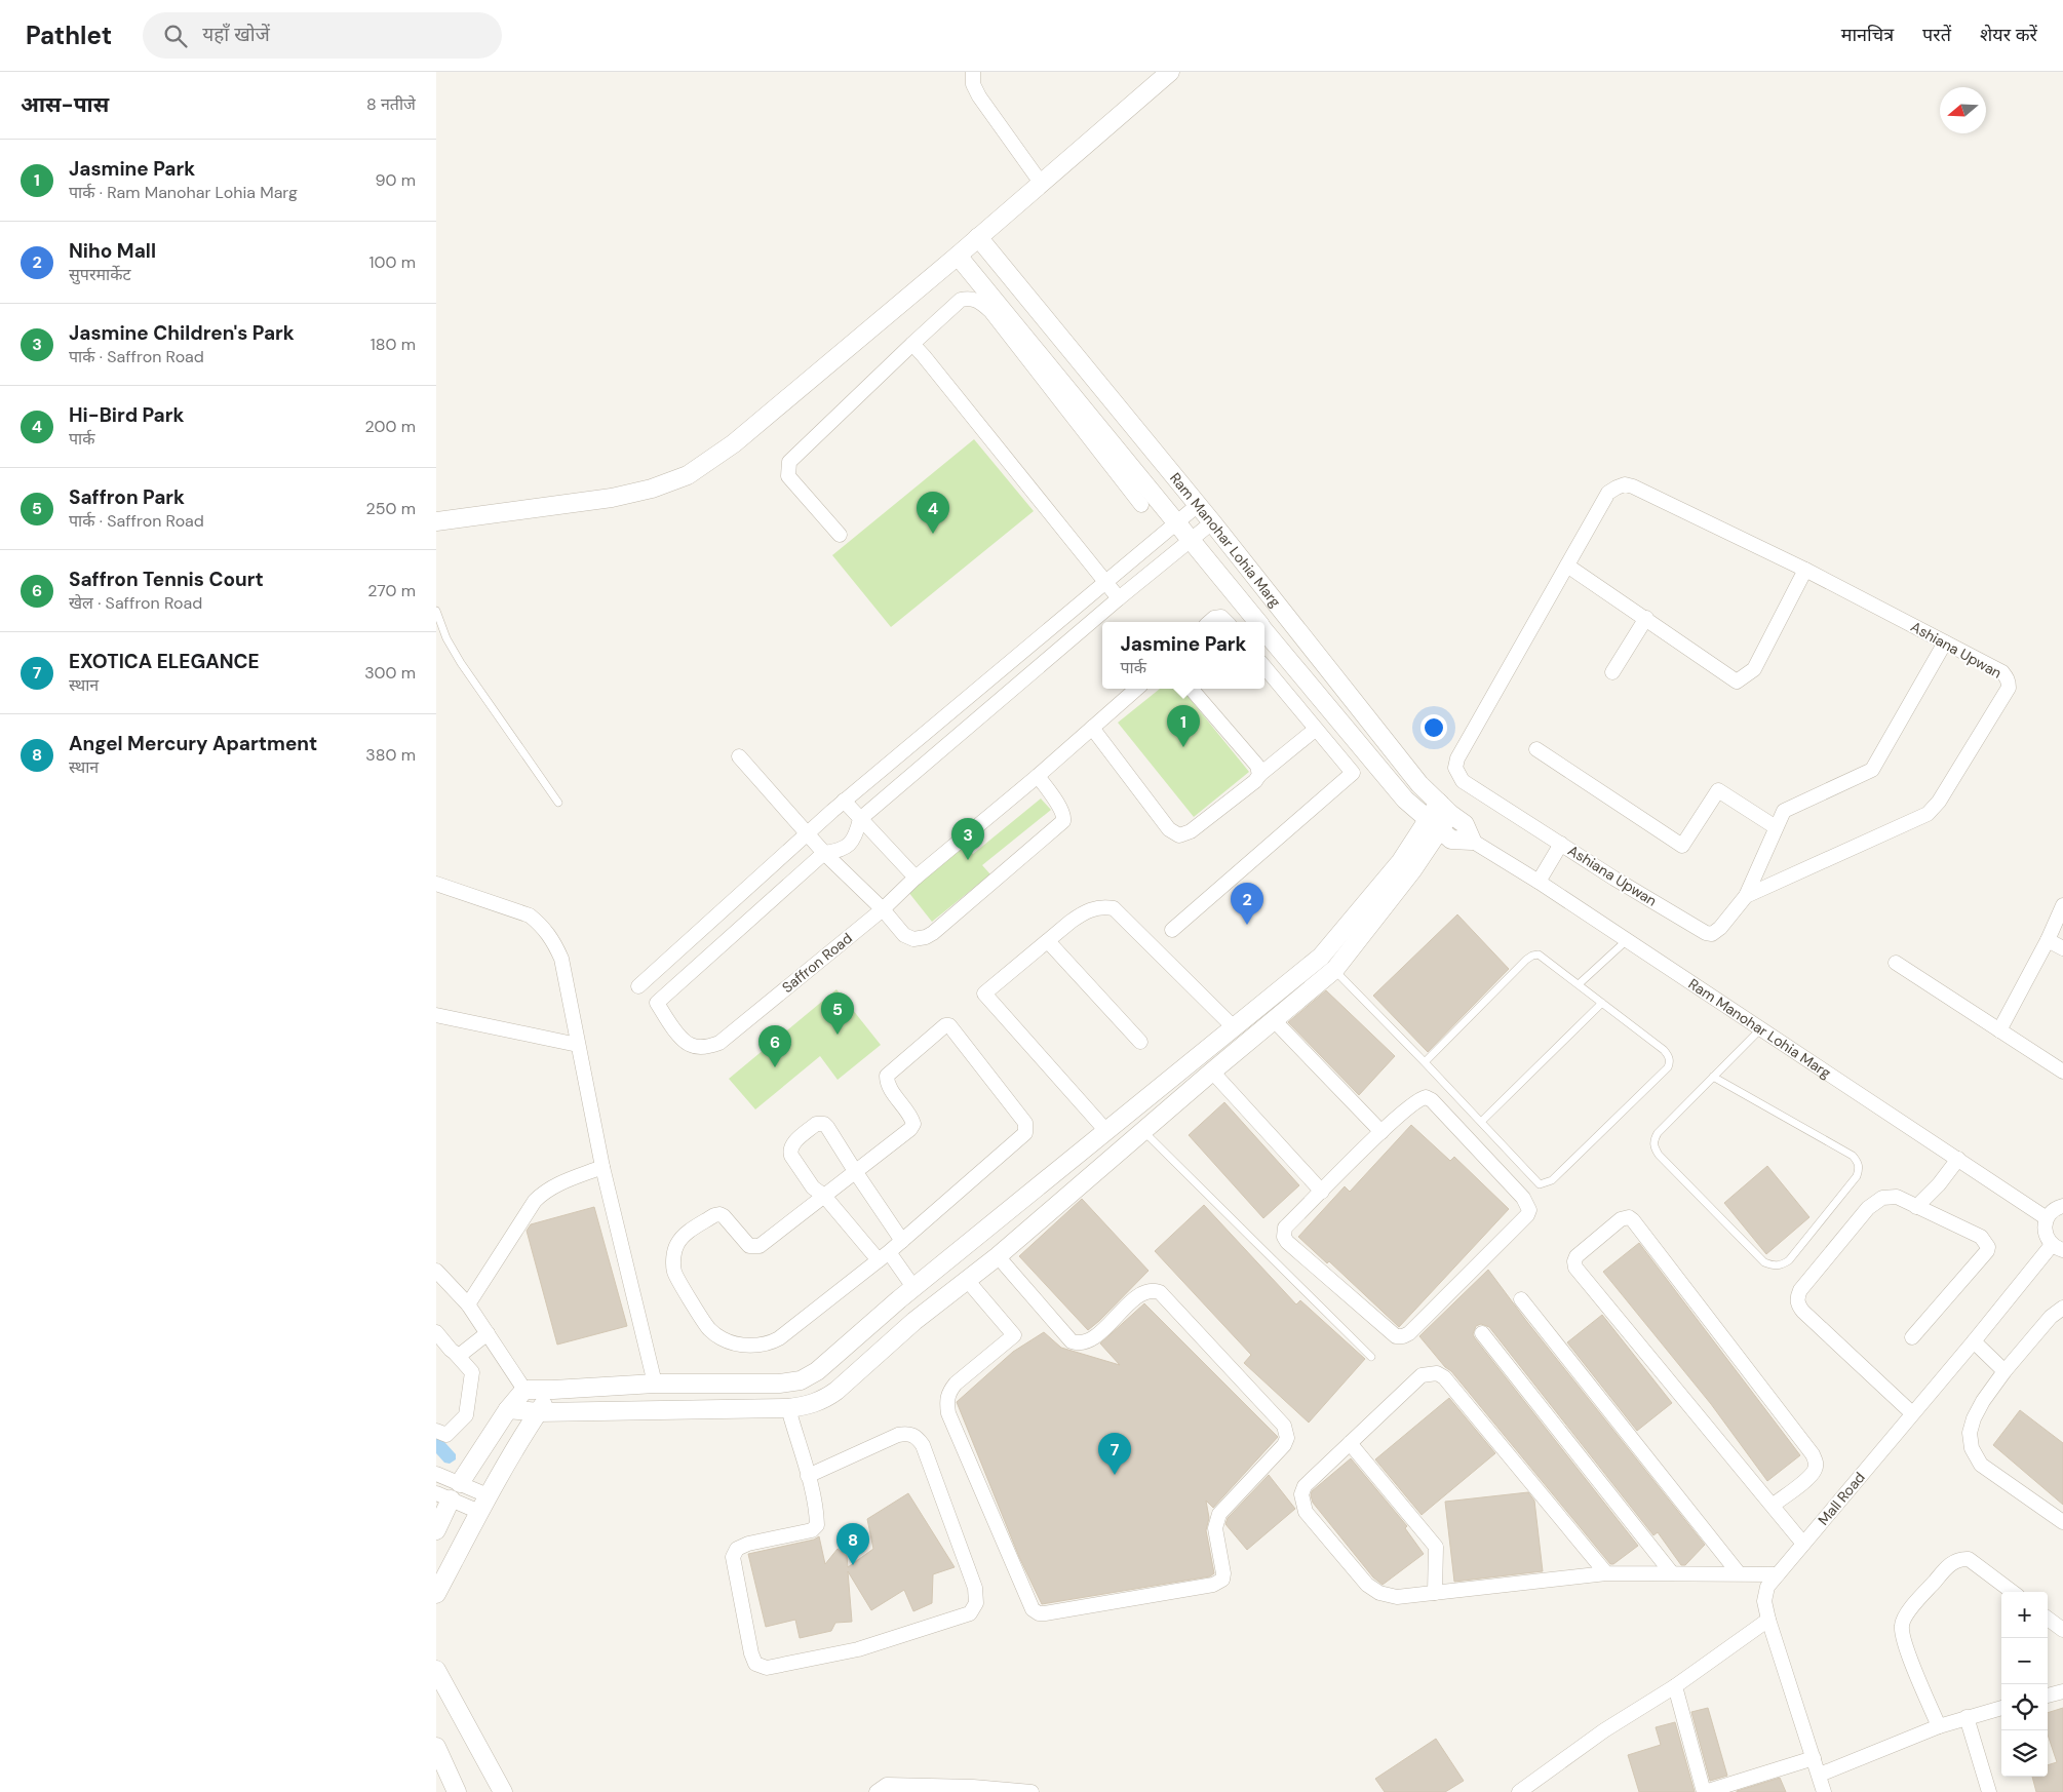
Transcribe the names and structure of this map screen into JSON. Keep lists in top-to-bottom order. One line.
{"streets":{"street":["Ram Manohar Lohia Marg","Ashiana Upwan","Saffron Road","Mall Road"]},"north":"left","page":{"header":"Pathlet","search":"यहाँ खोजें","nav":["मानचित्र","परतें","शेयर करें"],"heading":["आस-पास","8 नतीजे"],"list":[{"mark":"1","name":"Jasmine Park","note":"पार्क · Ram Manohar Lohia Marg","value":"90 m"},{"mark":"2","name":"Niho Mall","note":"सुपरमार्केट","value":"100 m"},{"mark":"3","name":"Jasmine Children's Park","note":"पार्क · Saffron Road","value":"180 m"},{"mark":"4","name":"Hi-Bird Park","note":"पार्क","value":"200 m"},{"mark":"5","name":"Saffron Park","note":"पार्क · Saffron Road","value":"250 m"},{"mark":"6","name":"Saffron Tennis Court","note":"खेल · Saffron Road","value":"270 m"},{"mark":"7","name":"EXOTICA ELEGANCE","note":"स्थान","value":"300 m"},{"mark":"8","name":"Angel Mercury Apartment","note":"स्थान","value":"380 m"}],"pins":["4","1","3","2","5","6","7","8"],"popup":["Jasmine Park","पार्क"],"map_buttons":["+","−"]}}
